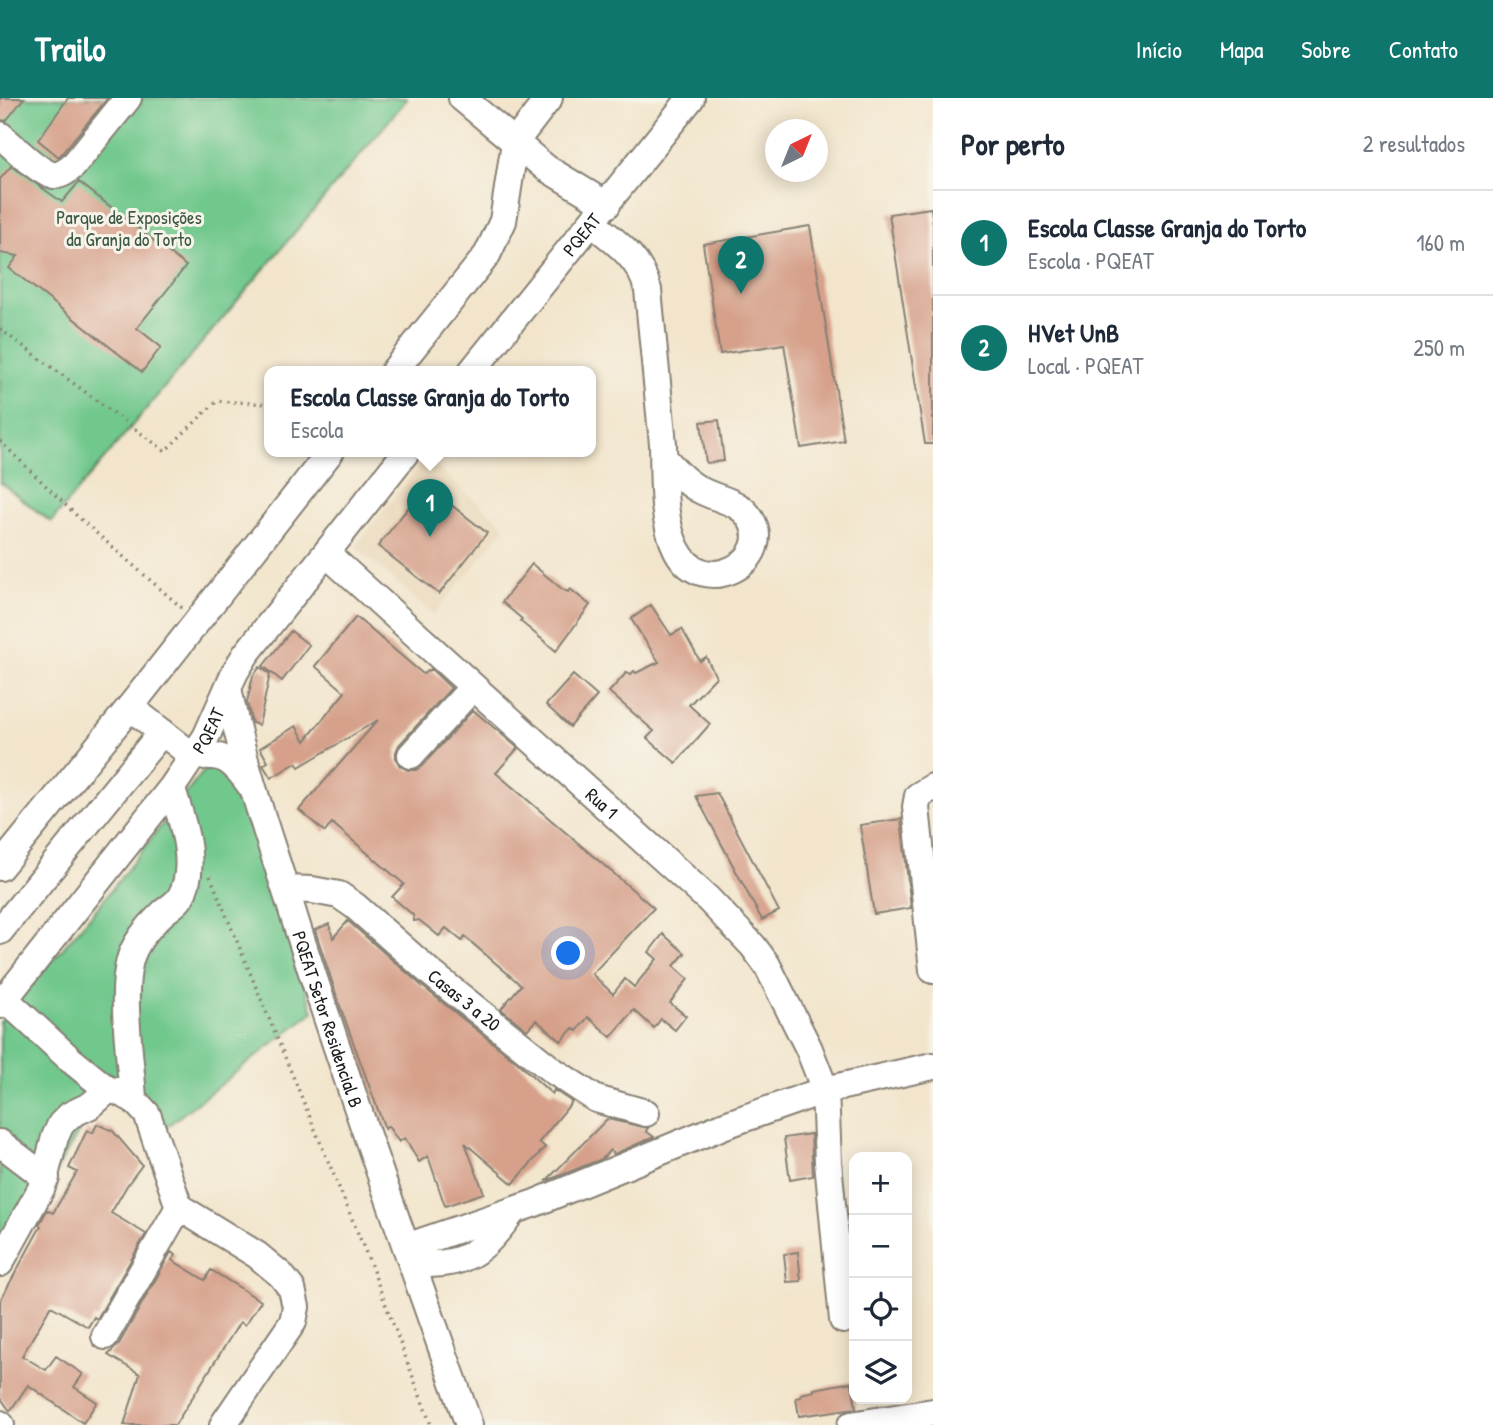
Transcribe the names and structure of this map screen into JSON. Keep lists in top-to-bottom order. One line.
{"streets":{"street":["PQEAT","Rua 1","Casas 3 a 20","PQEAT Setor Residencial B"]},"crossings":[["PQEAT","Rua 1"],["PQEAT","PQEAT Setor Residencial B"],["Casas 3 a 20","PQEAT Setor Residencial B"]],"parks":["Parque de Exposições da Granja do Torto"],"north":"top right","page":{"header":"Trailo","nav":["Início","Mapa","Sobre","Contato"],"heading":["Por perto","2 resultados"],"list":[{"mark":"1","name":"Escola Classe Granja do Torto","note":"Escola · PQEAT","value":"160 m"},{"mark":"2","name":"HVet UnB","note":"Local · PQEAT","value":"250 m"}],"pins":["2","1"],"popup":["Escola Classe Granja do Torto","Escola"],"map_buttons":["+","−"]}}
